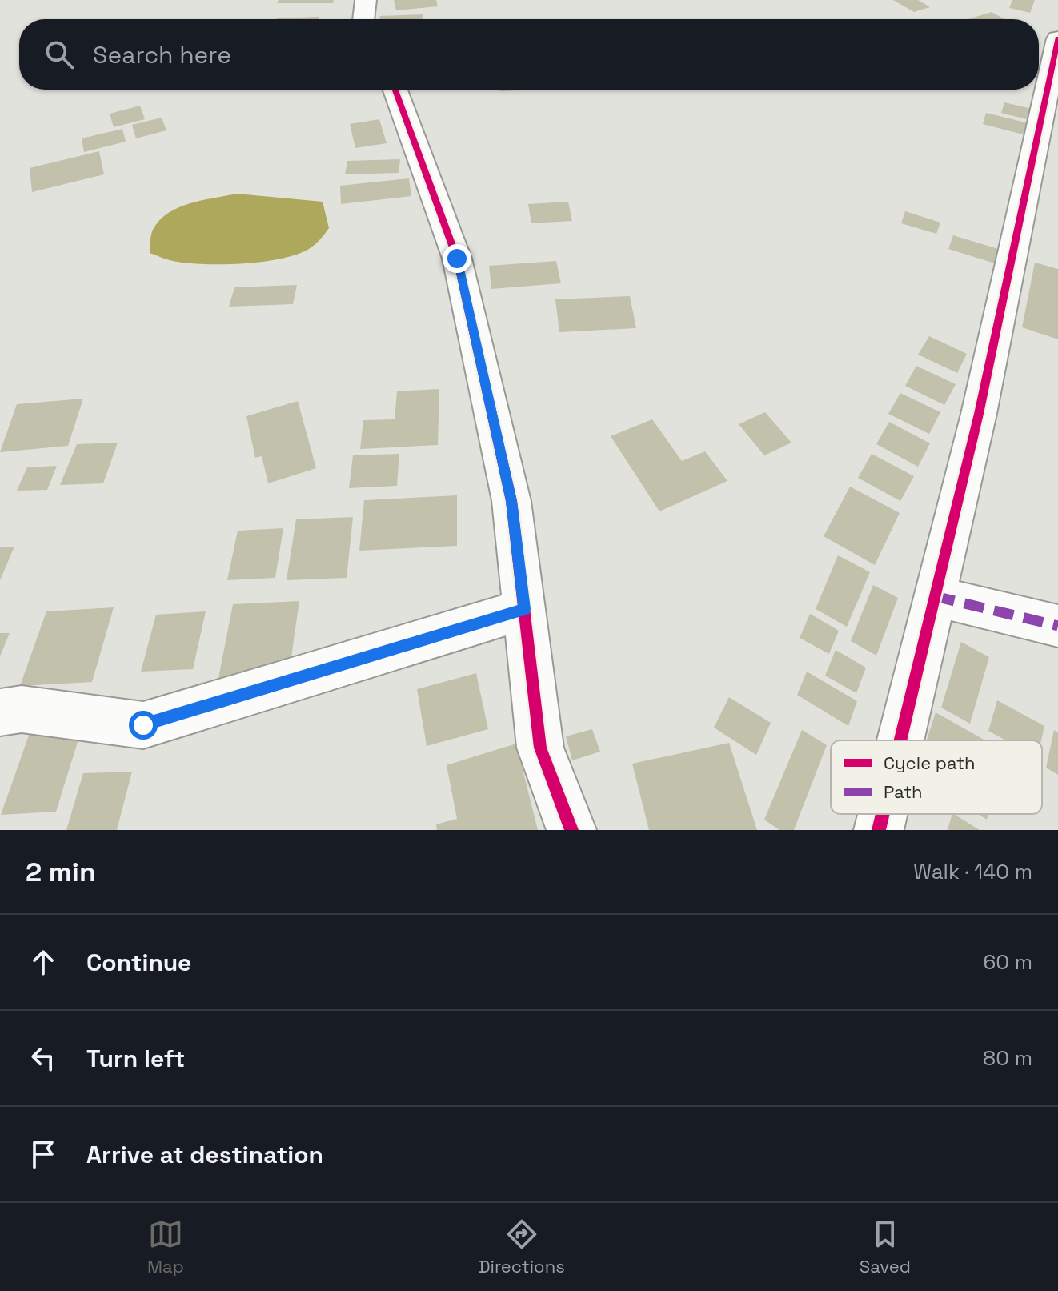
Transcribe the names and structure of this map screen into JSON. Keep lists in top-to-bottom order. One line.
{"legend":["Cycle path","Path"],"page":{"search":"Search here","heading":["2 min","Walk · 140 m"],"list":[["Continue","60 m"],["Turn left","80 m"],"Arrive at destination"],"nav":["Map","Directions","Saved"]}}
